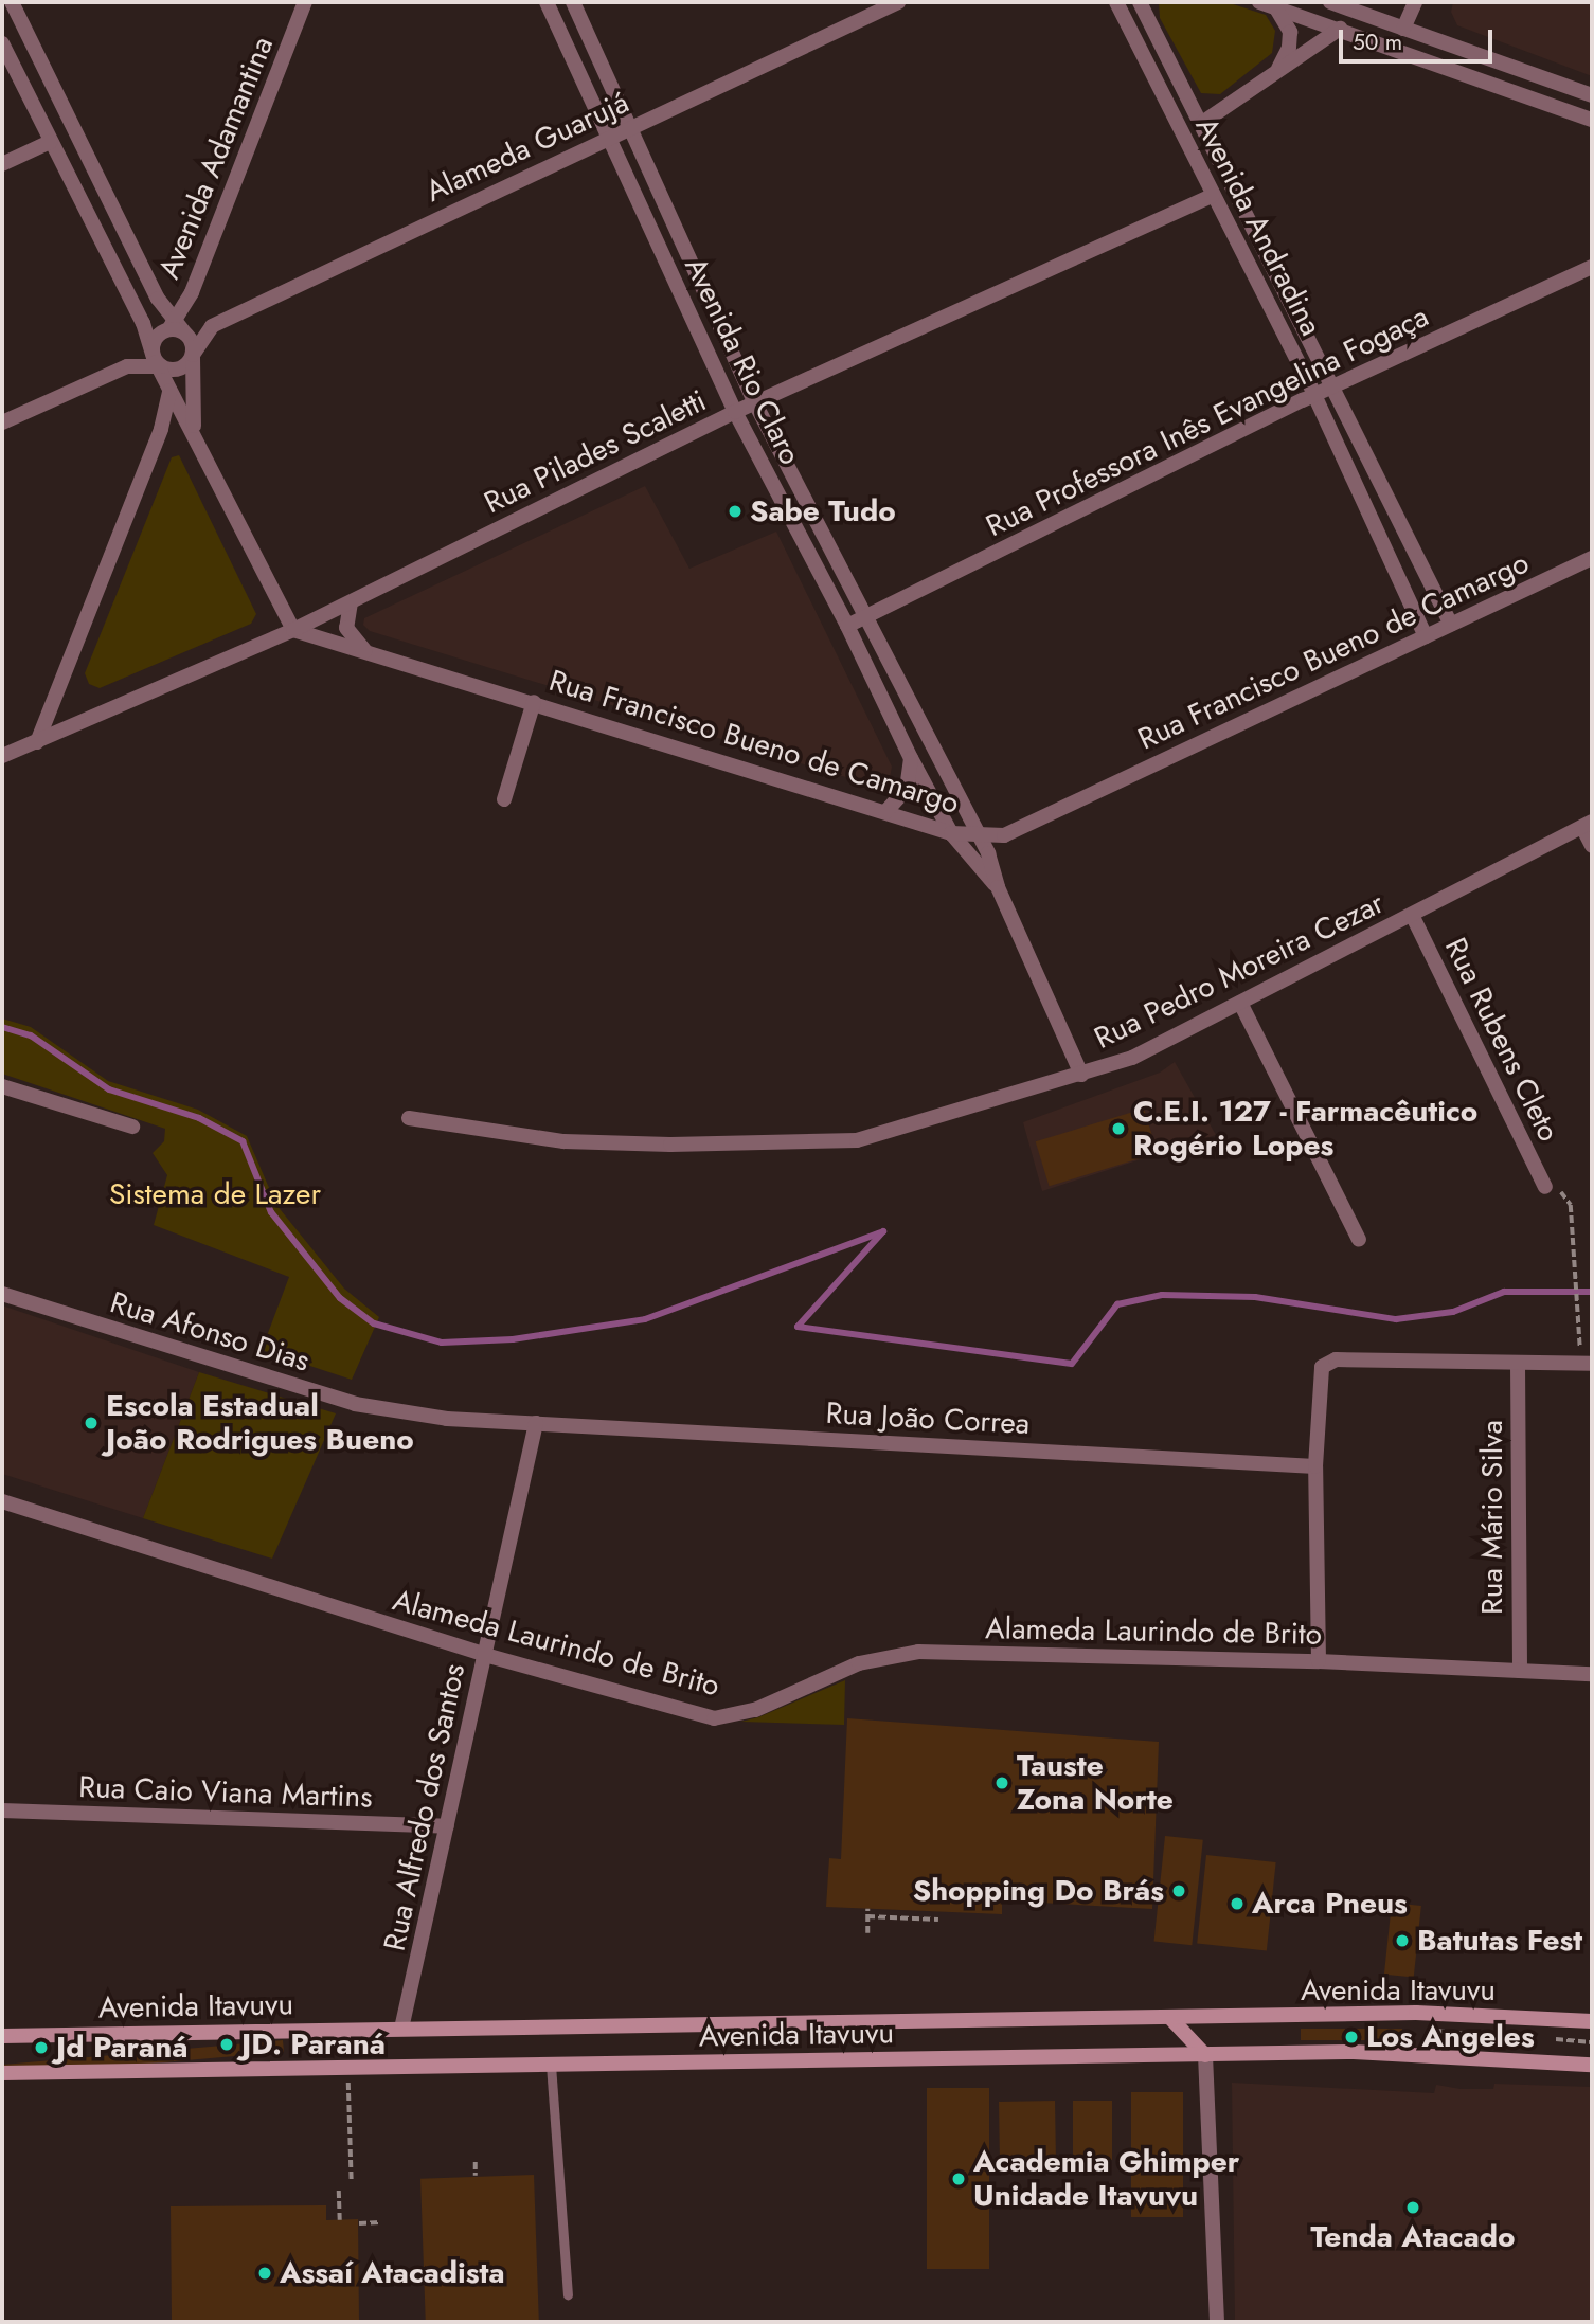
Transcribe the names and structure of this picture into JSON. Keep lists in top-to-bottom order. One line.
{"streets":{"main road":["Avenida Itavuvu"],"street":["Alameda Guarujá","Avenida Adamantina","Avenida Andradina","Avenida Rio Claro","Rua Professora Inês Evangelina Fogaça","Rua Pilades Scaletti","Rua Francisco Bueno de Camargo","Rua Pedro Moreira Cezar","Rua Rubens Cleto","Rua Afonso Dias","Rua João Correa","Rua Mário Silva","Alameda Laurindo de Brito","Rua Caio Viana Martins","Rua Alfredo dos Santos"]},"crossings":[["Alameda Guarujá","Avenida Rio Claro"],["Avenida Andradina","Rua Professora Inês Evangelina Fogaça"],["Avenida Andradina","Rua Pilades Scaletti"],["Avenida Andradina","Rua Francisco Bueno de Camargo"],["Avenida Rio Claro","Rua Professora Inês Evangelina Fogaça"],["Avenida Rio Claro","Rua Pilades Scaletti"],["Avenida Rio Claro","Rua Francisco Bueno de Camargo"],["Avenida Rio Claro","Rua Pedro Moreira Cezar"],["Rua Pilades Scaletti","Rua Francisco Bueno de Camargo"],["Rua Pedro Moreira Cezar","Rua Rubens Cleto"],["Rua Afonso Dias","Rua João Correa"],["Rua Afonso Dias","Rua Alfredo dos Santos"],["Rua João Correa","Rua Alfredo dos Santos"],["Rua Mário Silva","Alameda Laurindo de Brito"],["Alameda Laurindo de Brito","Rua Alfredo dos Santos"],["Rua Caio Viana Martins","Rua Alfredo dos Santos"],["Rua Alfredo dos Santos","Avenida Itavuvu"]],"parks":["Sistema de Lazer"],"places":["Sabe Tudo","C.E.I. 127 - Farmacêutico Rogério Lopes","Escola Estadual João Rodrigues Bueno","Tauste Zona Norte","Shopping Do Brás","Arca Pneus","Batutas Fest","Los Angeles","JD. Paraná","Jd Paraná","Academia Ghimper Unidade Itavuvu","Tenda Atacado","Assaí Atacadista"],"scale_bar":"50 m"}
